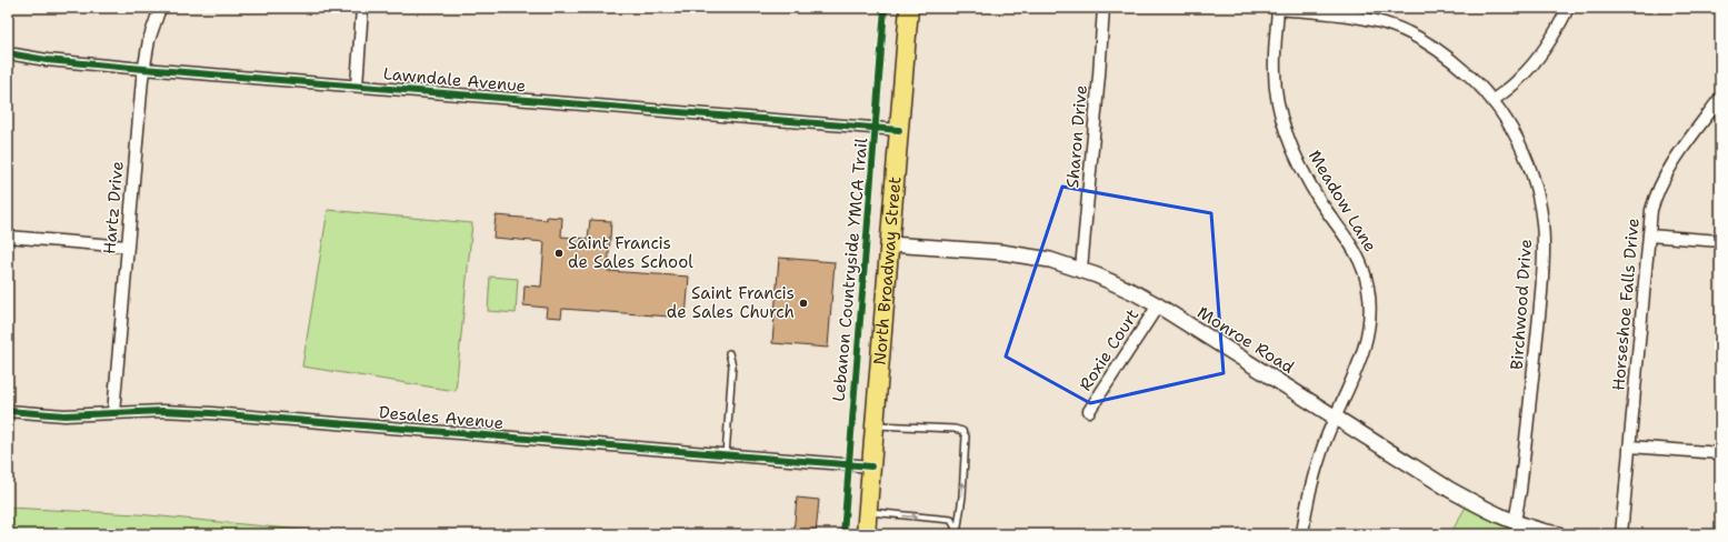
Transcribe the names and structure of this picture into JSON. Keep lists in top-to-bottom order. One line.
{"streets":{"main road":["North Broadway Street"],"street":["Lawndale Avenue","Sharon Drive","Meadow Lane","Hartz Drive","Birchwood Drive","Horseshoe Falls Drive","Monroe Road","Roxie Court","Desales Avenue"],"cycle path":["Lebanon Countryside YMCA Trail"]},"crossings":[["Lawndale Avenue","Hartz Drive"],["Lawndale Avenue","North Broadway Street"],["Sharon Drive","Monroe Road"],["Meadow Lane","Birchwood Drive"],["Meadow Lane","Monroe Road"],["Hartz Drive","Desales Avenue"],["North Broadway Street","Monroe Road"],["North Broadway Street","Desales Avenue"],["Birchwood Drive","Monroe Road"],["Monroe Road","Roxie Court"]],"places":["Saint Francis de Sales School","Saint Francis de Sales Church"]}
